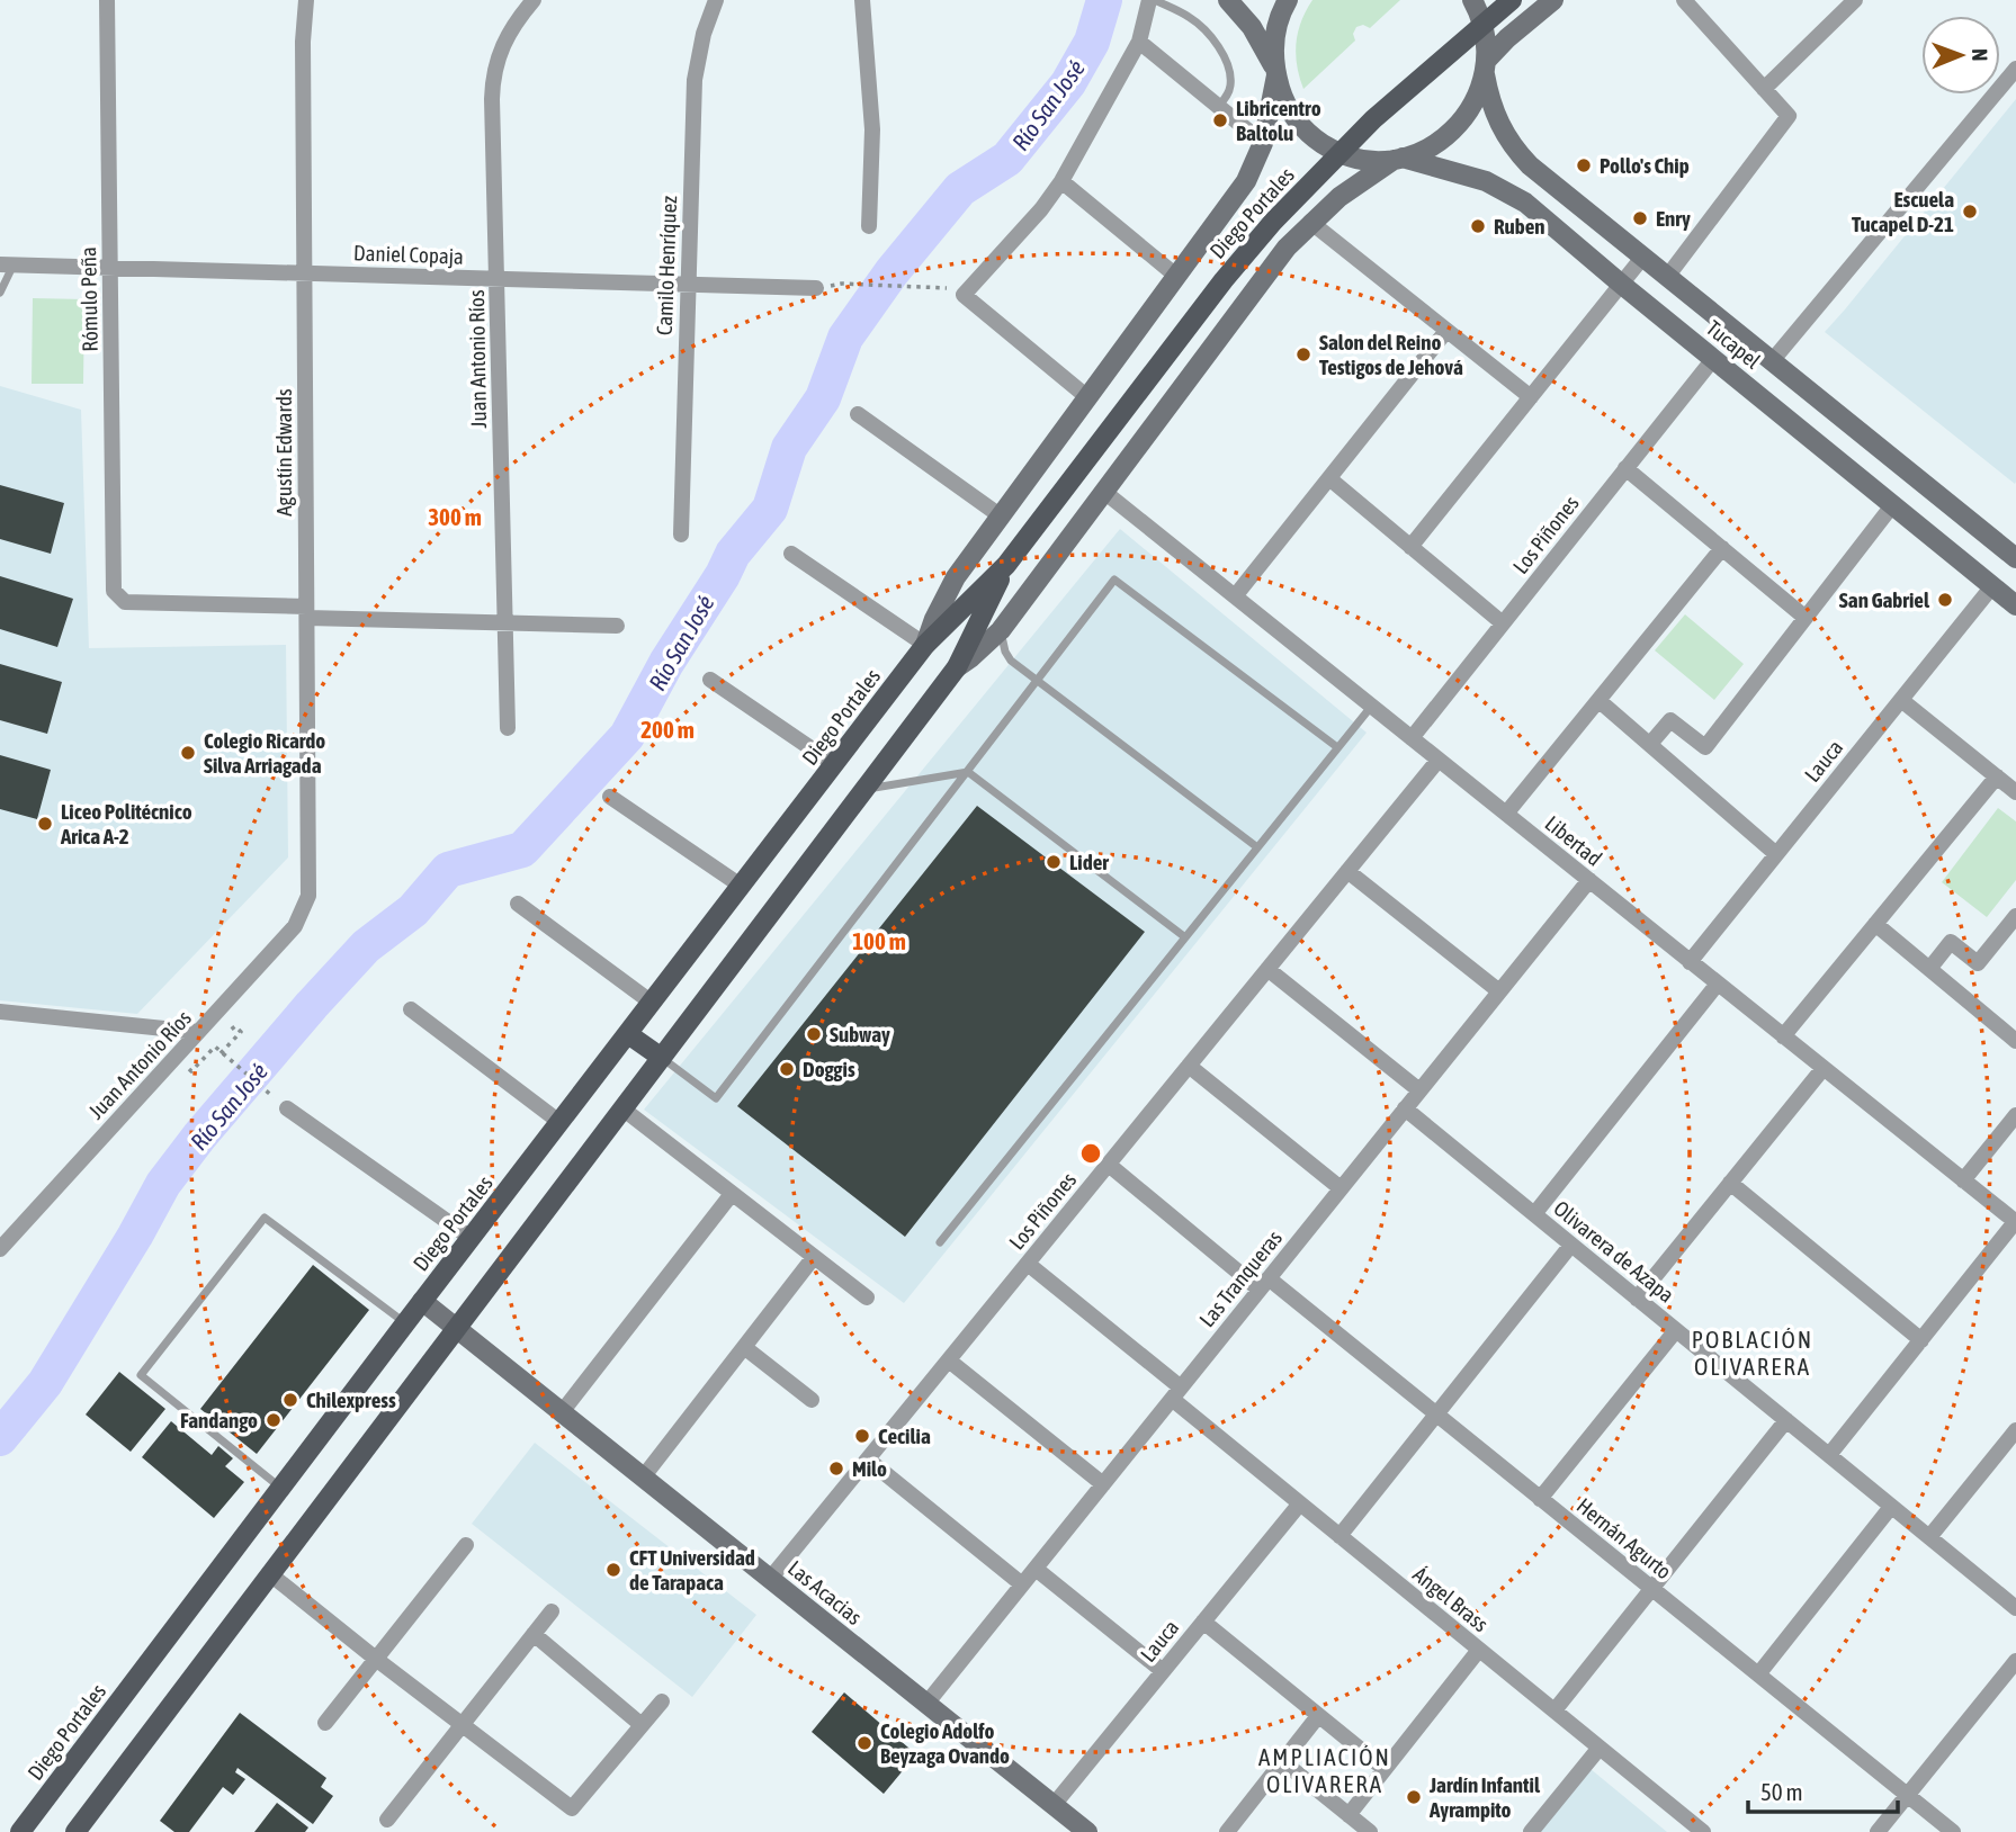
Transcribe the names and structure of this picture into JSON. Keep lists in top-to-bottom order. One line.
{"streets":{"main road":["Diego Portales"],"street":["Daniel Copaja","Camilo Henríquez","Rómulo Peña","Tucapel","Juan Antonio Ríos","Agustín Edwards","Los Piñones","Lauca","Libertad","Olivarera de Azapa","Las Tranqueras","Hernán Agurto","Las Acacias","Ángel Brass"]},"crossings":[["Diego Portales","Tucapel"],["Diego Portales","Libertad"],["Diego Portales","Las Acacias"],["Daniel Copaja","Camilo Henríquez"],["Daniel Copaja","Rómulo Peña"],["Daniel Copaja","Juan Antonio Ríos"],["Daniel Copaja","Agustín Edwards"],["Rómulo Peña","Agustín Edwards"],["Tucapel","Los Piñones"],["Tucapel","Lauca"],["Juan Antonio Ríos","Agustín Edwards"],["Los Piñones","Libertad"],["Los Piñones","Hernán Agurto"],["Los Piñones","Las Acacias"],["Los Piñones","Ángel Brass"],["Lauca","Libertad"],["Lauca","Las Acacias"],["Lauca","Ángel Brass"],["Libertad","Las Tranqueras"],["Olivarera de Azapa","Las Tranqueras"],["Las Tranqueras","Hernán Agurto"],["Las Tranqueras","Las Acacias"],["Las Tranqueras","Ángel Brass"]],"districts":["POBLACIÓN OLIVARERA","AMPLIACIÓN OLIVARERA"],"water":["Río San José"],"places":["Libricentro Baltolu","Pollo's Chip","Escuela Tucapel D-21","Enry","Ruben","Salon del Reino Testigos de Jehová","San Gabriel","Colegio Ricardo Silva Arriagada","Liceo Politécnico Arica A-2","Lider","Subway","Doggis","Chilexpress","Fandango","Cecilia","Milo","CFT Universidad de Tarapaca","Colegio Adolfo Beyzaga Ovando","Jardín Infantil Ayrampito"],"scale_bar":"50 m","north":"right","rings":["300 m","200 m","100 m"]}
